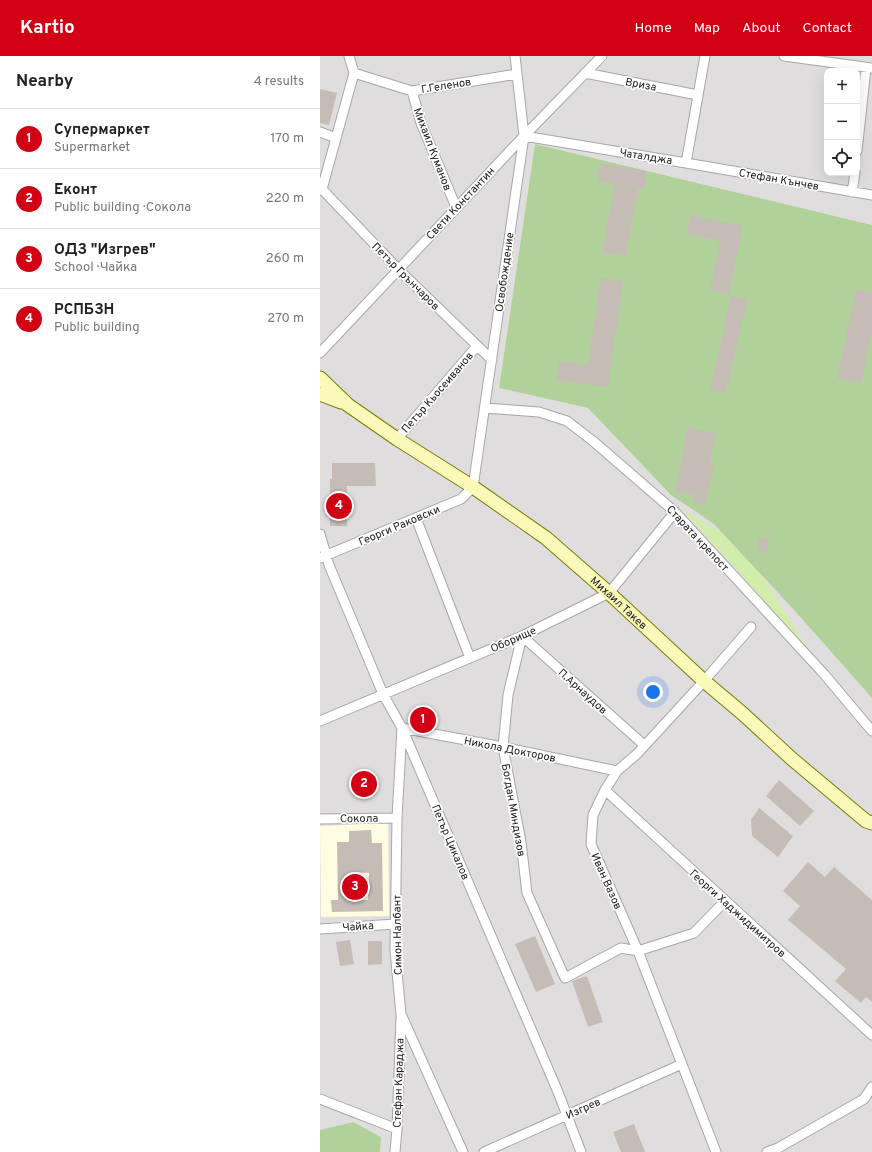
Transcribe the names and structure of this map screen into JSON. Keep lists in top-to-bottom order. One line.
{"streets":{"main road":["Михаил Такев"],"street":["Вриза","Г.Геленов","Михаил Куманов","Чаталджа","Стефан Кънчев","Свети Константин","Освобождение","Петър Грънчаров","Петър Кьосеиванов","Георги Раковски","Старата крепост","Оборище","П.Арнаудов","Никола Докторов","Богдан Миндизов","Сокола","Петър Цикалов","Иван Вазов","Георги Хаджидимитров","Чайка","Симон Налбант","Стефан Караджа","Изгрев"]},"crossings":[["Вриза","Чаталджа"],["Вриза","Свети Константин"],["Г.Геленов","Михаил Куманов"],["Г.Геленов","Освобождение"],["Г.Геленов","Петър Грънчаров"],["Михаил Куманов","Свети Константин"],["Чаталджа","Стефан Кънчев"],["Чаталджа","Свети Константин"],["Чаталджа","Освобождение"],["Свети Константин","Освобождение"],["Свети Константин","Петър Грънчаров"],["Освобождение","Петър Грънчаров"],["Освобождение","Георги Раковски"],["Освобождение","Старата крепост"],["Освобождение","Михаил Такев"],["Петър Грънчаров","Петър Кьосеиванов"],["Петър Кьосеиванов","Михаил Такев"],["Георги Раковски","Михаил Такев"],["Георги Раковски","Петър Цикалов"],["Старата крепост","Оборище"],["Михаил Такев","Оборище"],["Михаил Такев","Иван Вазов"],["Оборище","П.Арнаудов"],["Оборище","Богдан Миндизов"],["Оборище","Петър Цикалов"],["П.Арнаудов","Богдан Миндизов"],["П.Арнаудов","Иван Вазов"],["Никола Докторов","Богдан Миндизов"],["Никола Докторов","Петър Цикалов"],["Никола Докторов","Иван Вазов"],["Никола Докторов","Симон Налбант"],["Богдан Миндизов","Иван Вазов"],["Сокола","Симон Налбант"],["Петър Цикалов","Симон Налбант"],["Петър Цикалов","Изгрев"],["Иван Вазов","Георги Хаджидимитров"],["Иван Вазов","Изгрев"],["Чайка","Симон Налбант"],["Симон Налбант","Стефан Караджа"]],"page":{"header":"Kartio","nav":["Home","Map","About","Contact"],"heading":["Nearby","4 results"],"map_buttons":["+","−"],"list":[{"mark":"1","name":"Супермаркет","note":"Supermarket","value":"170 m"},{"mark":"2","name":"Еконт","note":"Public building · Сокола","value":"220 m"},{"mark":"3","name":"ОДЗ \"Изгрев\"","note":"School · Чайка","value":"260 m"},{"mark":"4","name":"РСПБЗН","note":"Public building","value":"270 m"}],"pins":["4","1","2","3"]}}
